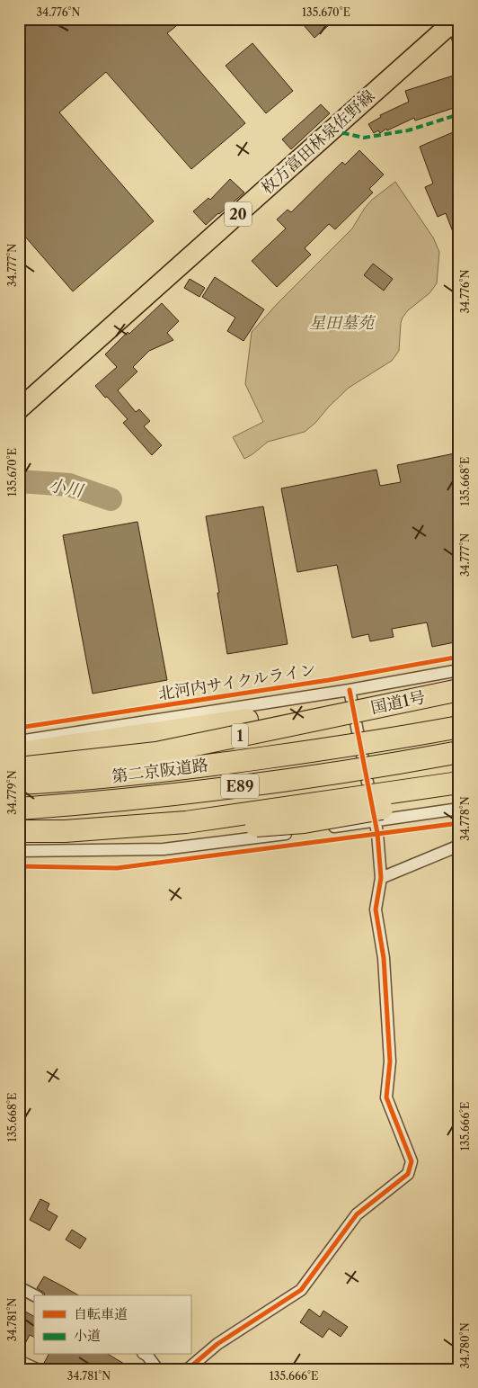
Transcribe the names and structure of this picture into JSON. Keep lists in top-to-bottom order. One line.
{"streets":{"highway":["国道1号","1","第二京阪道路","E89"],"main road":["枚方富田林泉佐野線","20"],"cycle path":["北河内サイクルライン"]},"water":["小川"],"parks":["星田墓苑"],"legend":["自転車道","小道"],"coordinates":["34.776°N","135.670°E","34.777°N","135.668°E","34.779°N","34.778°N","135.666°E","34.781°N","34.780°N"]}
